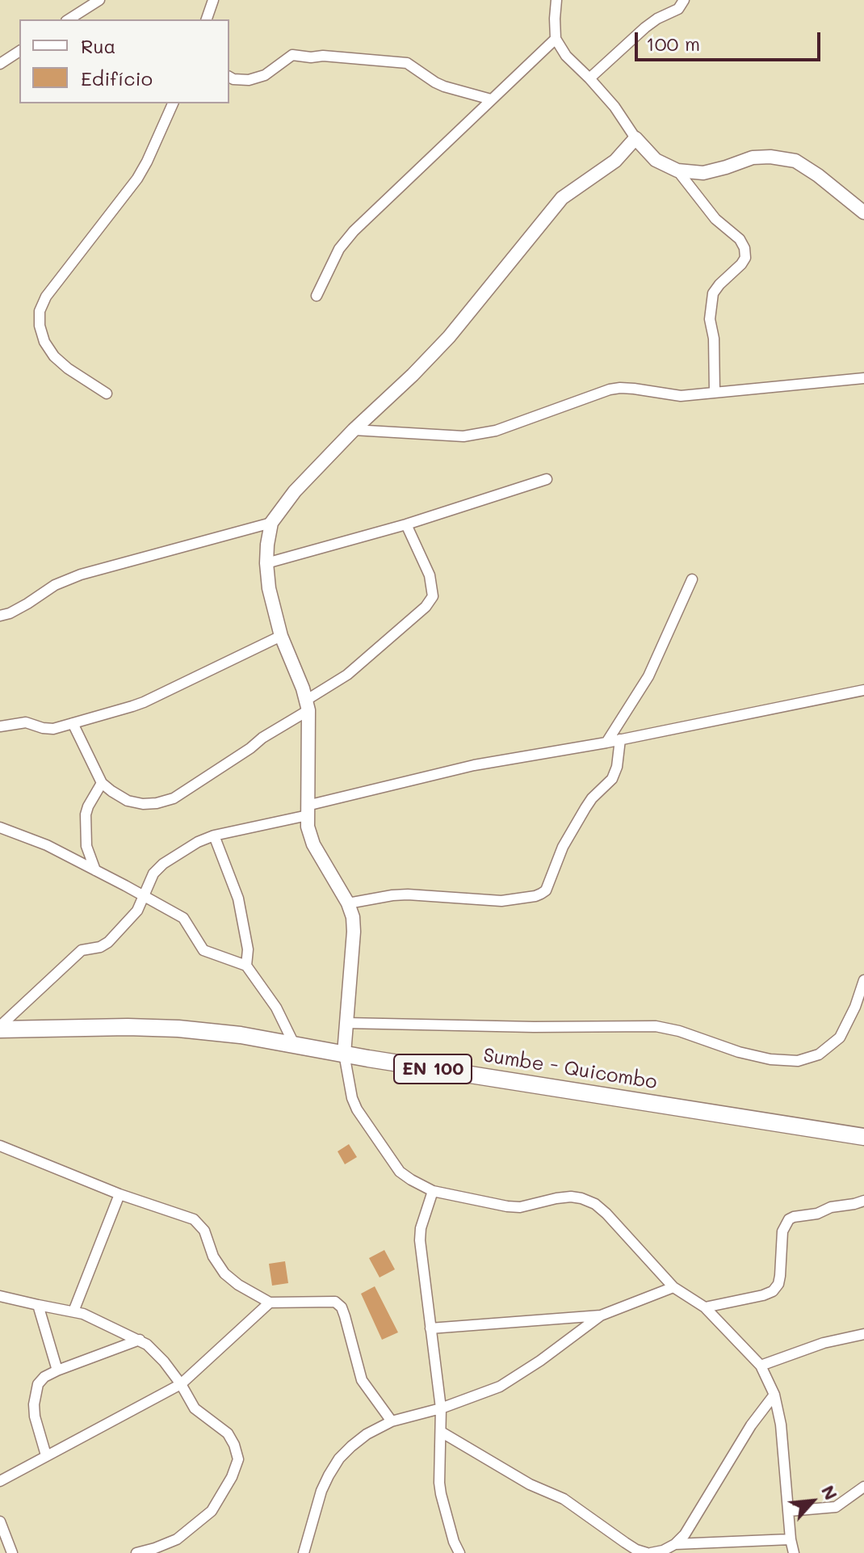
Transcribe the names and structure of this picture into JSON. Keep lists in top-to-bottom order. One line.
{"streets":{"main road":["EN 100","Sumbe - Quicombo"]},"legend":["Rua","Edifício"],"scale_bar":"100 m","north":"top right"}
